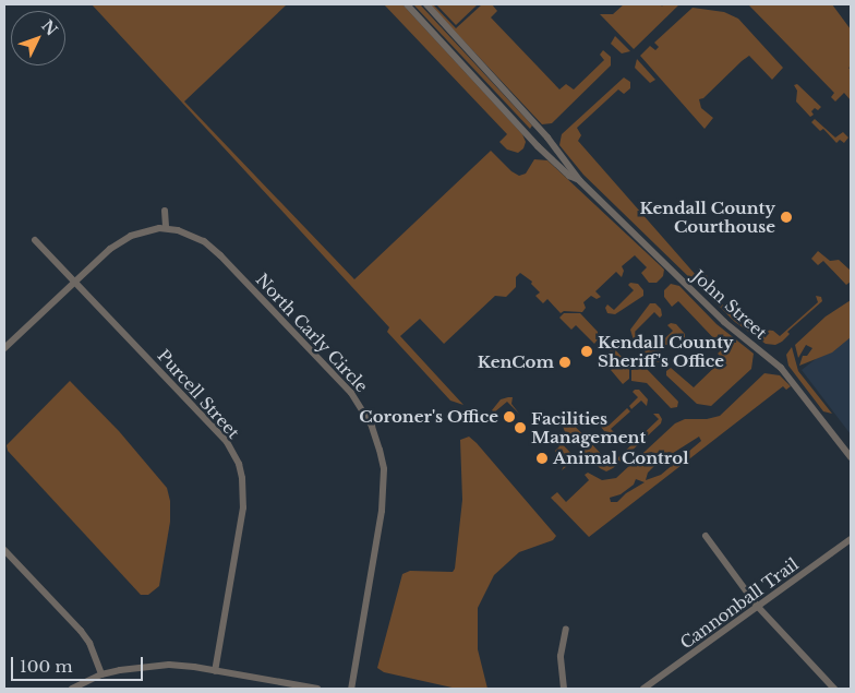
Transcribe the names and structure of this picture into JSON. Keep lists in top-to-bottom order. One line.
{"streets":{"street":["John Street","North Carly Circle","Purcell Street","Cannonball Trail"]},"crossings":[["North Carly Circle","Purcell Street"]],"places":["Kendall County Courthouse","Kendall County Sheriff's Office","KenCom","Coroner's Office","Facilities Management","Animal Control"],"scale_bar":"100 m","north":"top right"}
